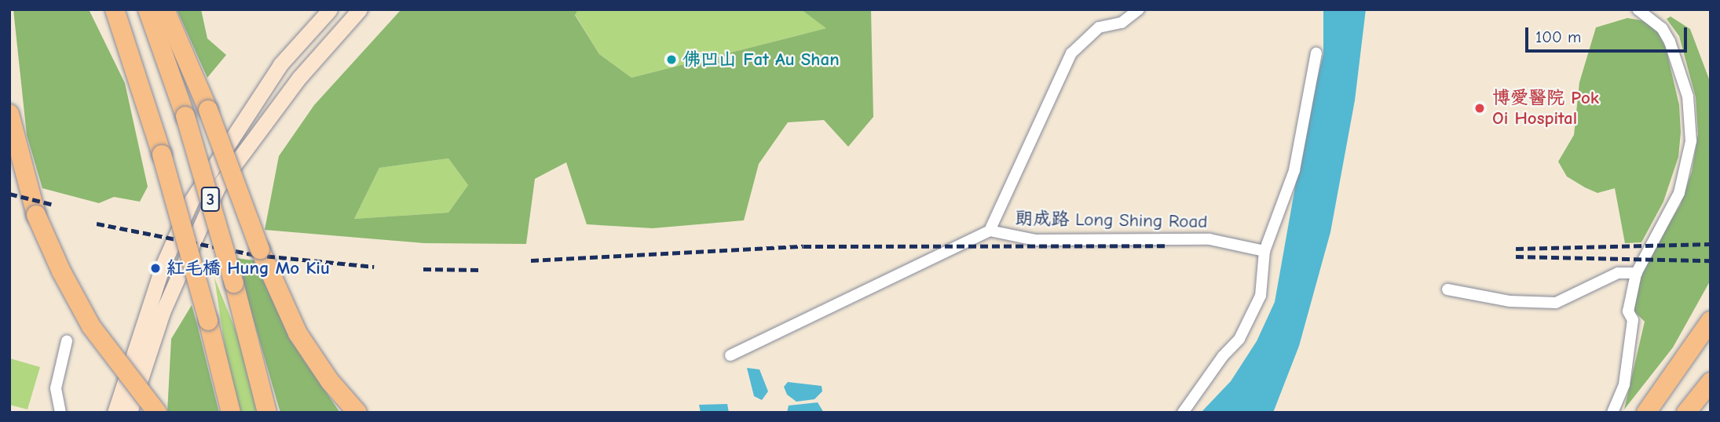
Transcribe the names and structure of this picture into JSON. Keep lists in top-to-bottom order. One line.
{"streets":{"highway":["3"],"street":["朗成路 Long Shing Road"]},"places":["佛凹山 Fat Au Shan","博愛醫院 Pok Oi Hospital","紅毛橋 Hung Mo Kiu"],"scale_bar":"100 m"}
